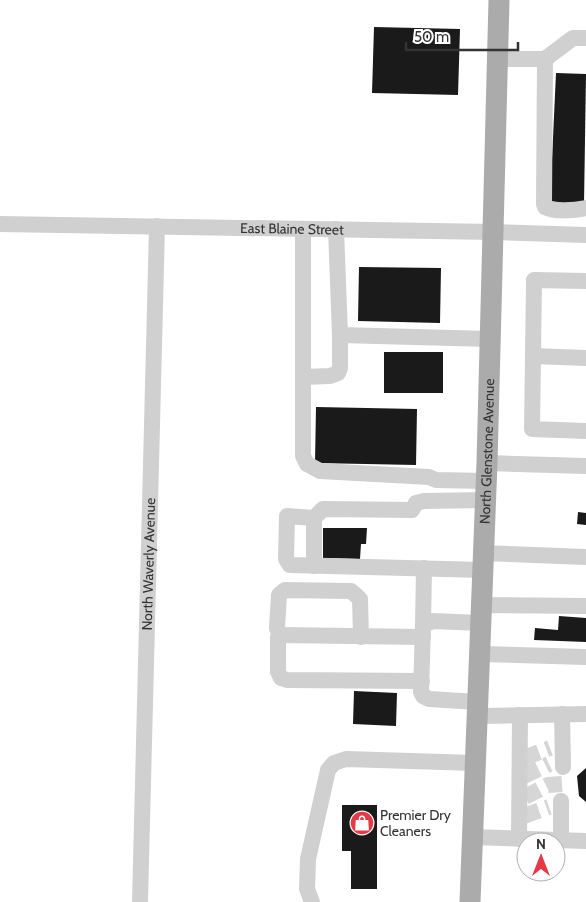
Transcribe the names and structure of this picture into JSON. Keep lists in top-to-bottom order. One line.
{"streets":{"main road":["North Glenstone Avenue"],"street":["East Blaine Street","North Waverly Avenue"]},"crossings":[["East Blaine Street","North Glenstone Avenue"],["East Blaine Street","North Waverly Avenue"]],"places":{"shop":["Premier Dry Cleaners"]},"scale_bar":"50 m","north":"top"}
